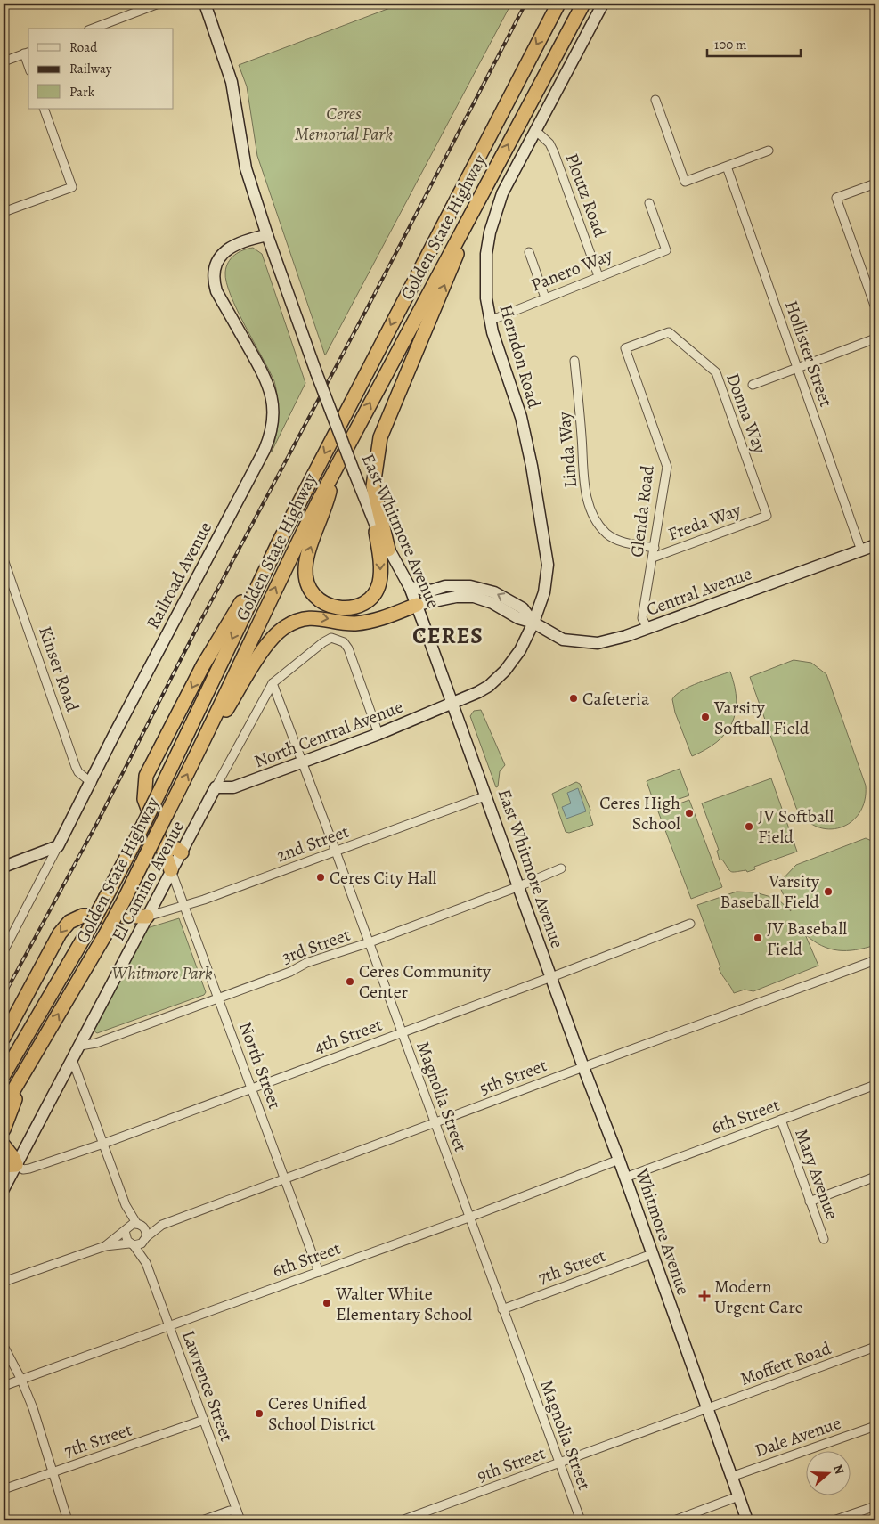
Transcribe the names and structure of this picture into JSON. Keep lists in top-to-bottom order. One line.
{"streets":{"highway":["Golden State Highway"],"street":["Ploutz Road","Panero Way","Hollister Street","Herndon Road","Donna Way","Linda Way","Glenda Road","Freda Way","East Whitmore Avenue","Railroad Avenue","Central Avenue","Kinser Road","North Central Avenue","2nd Street","El Camino Avenue","3rd Street","4th Street","North Street","5th Street","Magnolia Street","6th Street","Mary Avenue","Whitmore Avenue","7th Street","Moffett Road","Lawrence Street","Dale Avenue","9th Street"]},"crossings":[["Ploutz Road","Panero Way"],["Ploutz Road","Herndon Road"],["Panero Way","Herndon Road"],["Hollister Street","Central Avenue"],["Herndon Road","East Whitmore Avenue"],["Herndon Road","Central Avenue"],["Herndon Road","North Central Avenue"],["Donna Way","Glenda Road"],["Donna Way","Freda Way"],["Linda Way","Glenda Road"],["Glenda Road","Freda Way"],["Glenda Road","Central Avenue"],["East Whitmore Avenue","Railroad Avenue"],["East Whitmore Avenue","North Central Avenue"],["East Whitmore Avenue","2nd Street"],["East Whitmore Avenue","3rd Street"],["East Whitmore Avenue","4th Street"],["East Whitmore Avenue","5th Street"],["East Whitmore Avenue","Whitmore Avenue"],["Railroad Avenue","Kinser Road"],["North Central Avenue","El Camino Avenue"],["North Central Avenue","Magnolia Street"],["2nd Street","El Camino Avenue"],["2nd Street","North Street"],["2nd Street","Magnolia Street"],["El Camino Avenue","3rd Street"],["El Camino Avenue","4th Street"],["El Camino Avenue","North Street"],["El Camino Avenue","Magnolia Street"],["3rd Street","North Street"],["3rd Street","Magnolia Street"],["4th Street","North Street"],["4th Street","Magnolia Street"],["North Street","5th Street"],["North Street","6th Street"],["5th Street","Magnolia Street"],["5th Street","Whitmore Avenue"],["5th Street","Lawrence Street"],["Magnolia Street","6th Street"],["Magnolia Street","7th Street"],["Magnolia Street","9th Street"],["6th Street","Mary Avenue"],["6th Street","Whitmore Avenue"],["6th Street","Lawrence Street"],["Whitmore Avenue","7th Street"],["Whitmore Avenue","Moffett Road"],["Whitmore Avenue","9th Street"],["7th Street","Lawrence Street"],["Moffett Road","9th Street"]],"districts":["CERES"],"parks":["Ceres Memorial Park","Whitmore Park"],"places":{"other":["Cafeteria","Varsity Softball Field","Ceres High School","JV Softball Field","Ceres City Hall","Varsity Baseball Field","JV Baseball Field","Ceres Community Center","Walter White Elementary School","Ceres Unified School District"],"health":["Modern Urgent Care"]},"legend":["Road","Railway","Park"],"scale_bar":"100 m","north":"right"}
